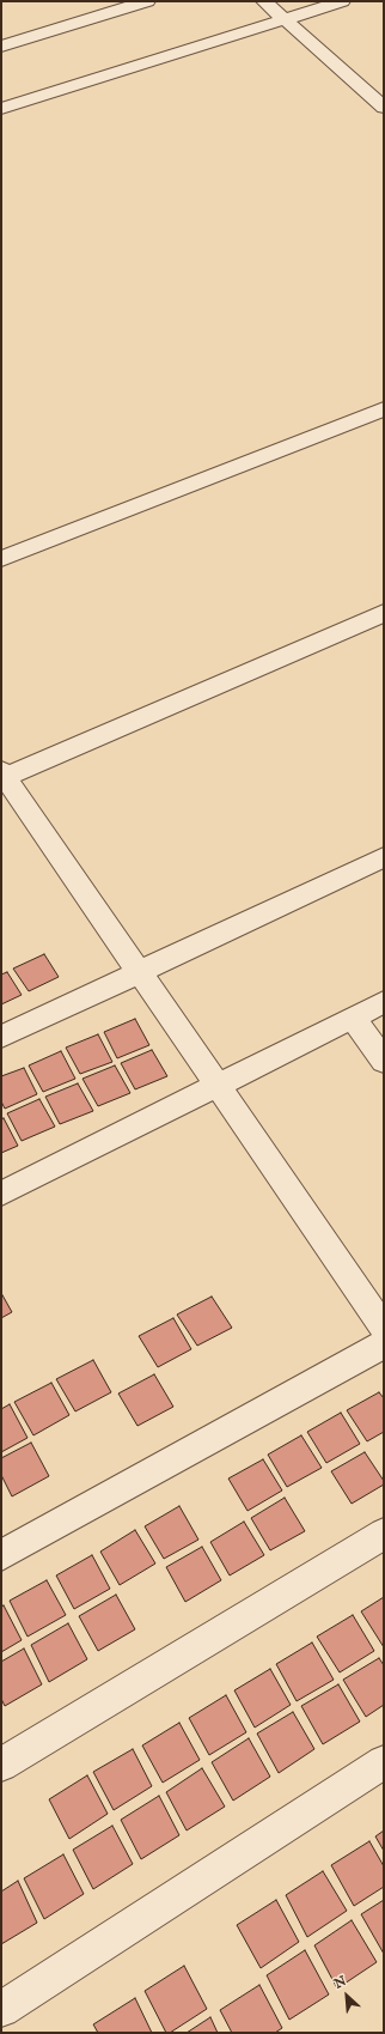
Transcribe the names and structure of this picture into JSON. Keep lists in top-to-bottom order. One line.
{"north":"top left"}
